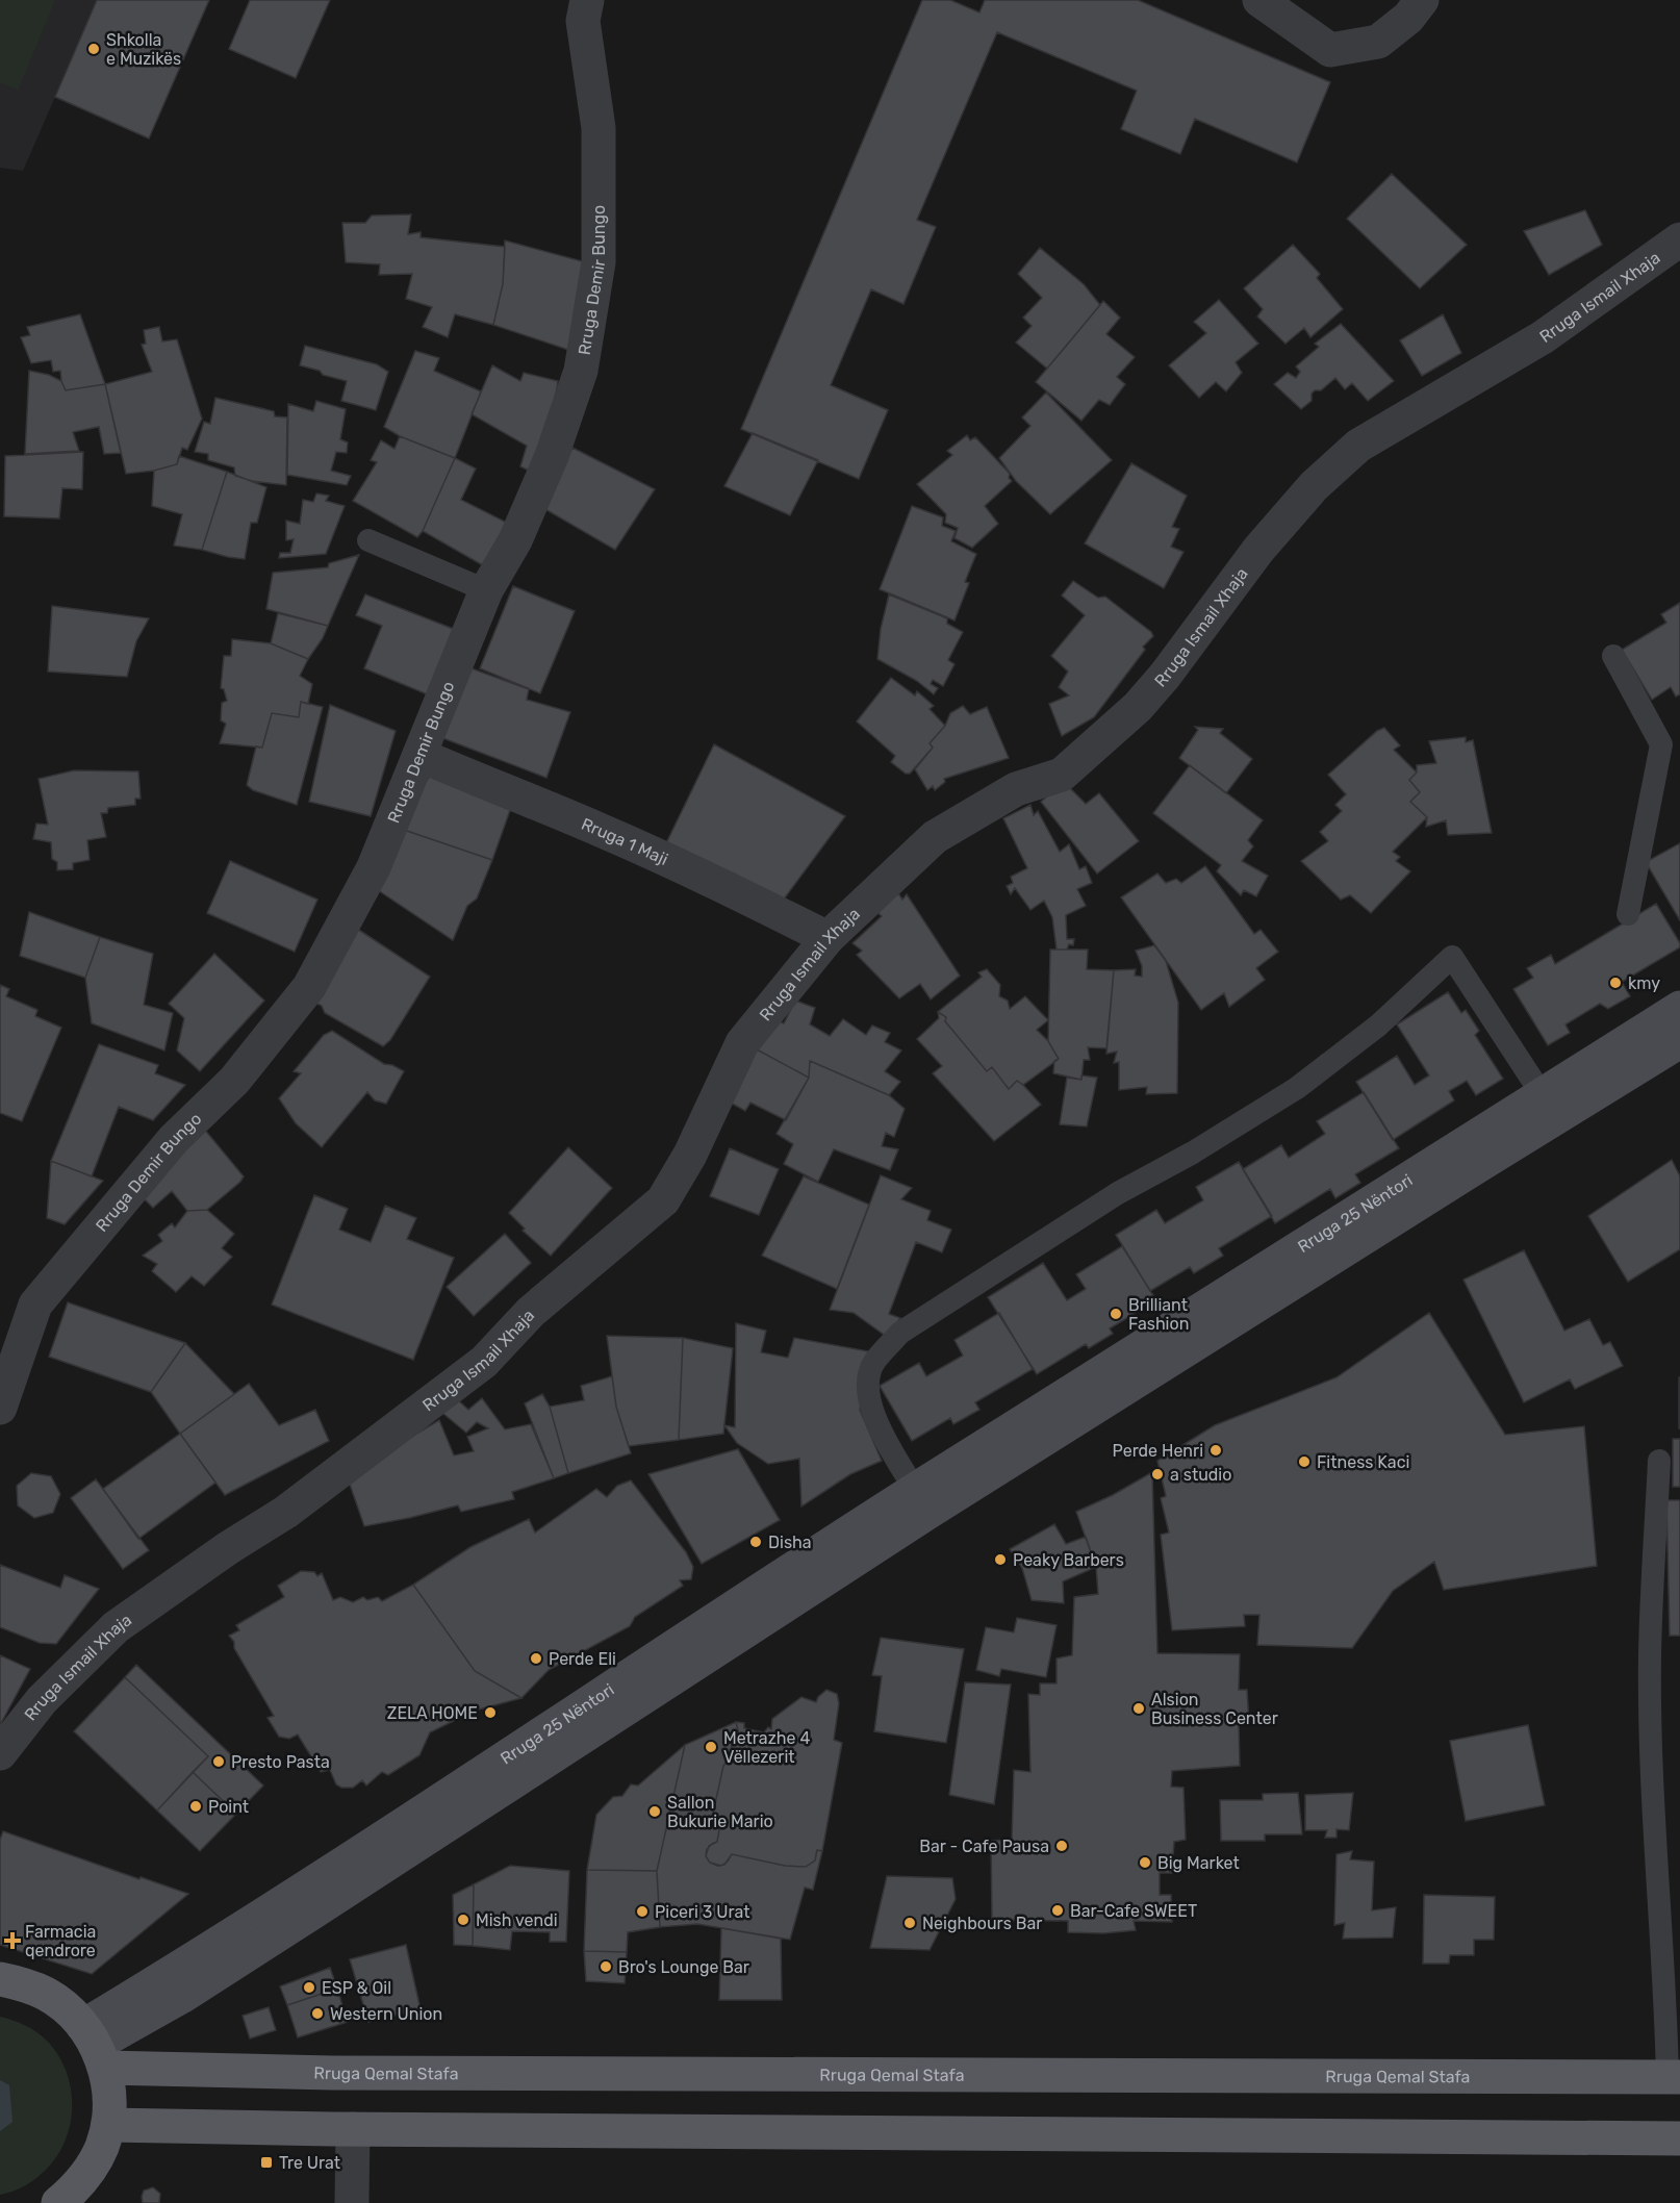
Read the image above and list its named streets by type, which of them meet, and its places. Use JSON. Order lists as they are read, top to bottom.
{
  "streets": {
    "main road": ["Rruga Qemal Stafa"],
    "street": [
      "Rruga Demir Bungo",
      "Rruga Ismail Xhaja",
      "Rruga 1 Maji",
      "Rruga 25 Nëntori"
    ]
  },
  "crossings": [
    ["Rruga Demir Bungo", "Rruga 1 Maji"],
    ["Rruga Ismail Xhaja", "Rruga 1 Maji"],
    ["Rruga 25 Nëntori", "Rruga Qemal Stafa"]
  ],
  "places": {
    "other": [
      "Shkolla e Muzikës",
      "kmy",
      "Brilliant Fashion",
      "Perde Henri",
      "Fitness Kaci",
      "a studio",
      "Disha",
      "Peaky Barbers",
      "Perde Eli",
      "Alsion Business Center",
      "ZELA HOME",
      "Metrazhe 4 Vëllezerit",
      "Presto Pasta",
      "Point",
      "Sallon Bukurie Mario",
      "Bar - Cafe Pausa",
      "Big Market",
      "Bar-Cafe SWEET",
      "Piceri 3 Urat",
      "Mish vendi",
      "Neighbours Bar",
      "Bro's Lounge Bar",
      "ESP & Oil",
      "Western Union"
    ],
    "health": ["Farmacia qendrore"],
    "transit": ["Tre Urat"]
  }
}
